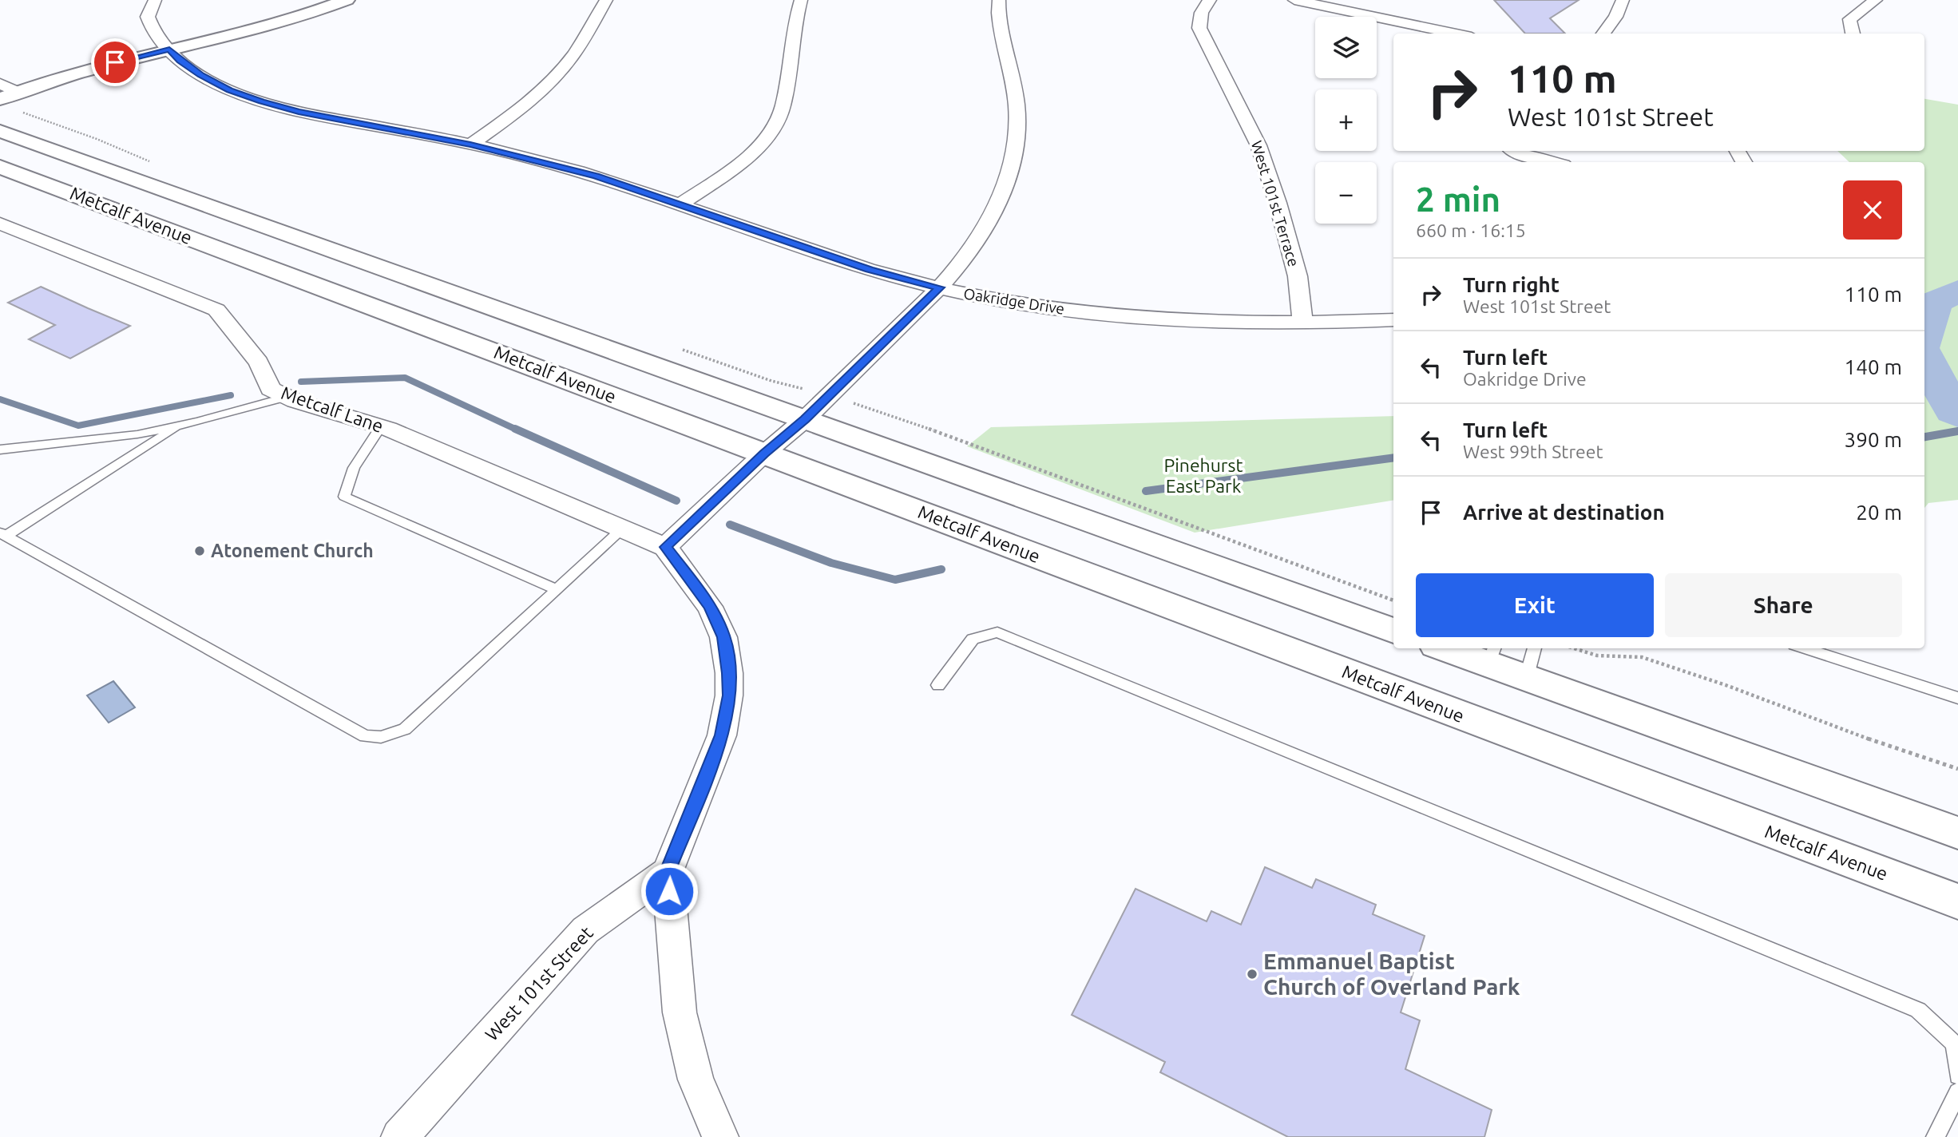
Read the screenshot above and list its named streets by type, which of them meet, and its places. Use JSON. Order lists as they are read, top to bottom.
{
  "streets": {
    "main road": ["Metcalf Avenue"],
    "street": [
      "West 101st Terrace",
      "Oakridge Drive",
      "Metcalf Lane",
      "West 101st Street"
    ]
  },
  "crossings": [
    ["West 101st Terrace", "Oakridge Drive"]
  ],
  "parks": ["Pinehurst East Park"],
  "places": ["Atonement Church", "Emmanuel Baptist Church of Overland Park"],
  "page": {
    "map_buttons": ["+", "−"],
    "turn": ["110 m", "West 101st Street"],
    "heading": ["2 min", "660 m · 16:15"],
    "list": [
      {
        "name": "Turn right",
        "note": "West 101st Street",
        "value": "110 m"
      },
      {
        "name": "Turn left",
        "note": "Oakridge Drive",
        "value": "140 m"
      },
      {
        "name": "Turn left",
        "note": "West 99th Street",
        "value": "390 m"
      },
      {
        "name": "Arrive at destination",
        "value": "20 m"
      }
    ],
    "buttons": ["Exit", "Share"]
  }
}
